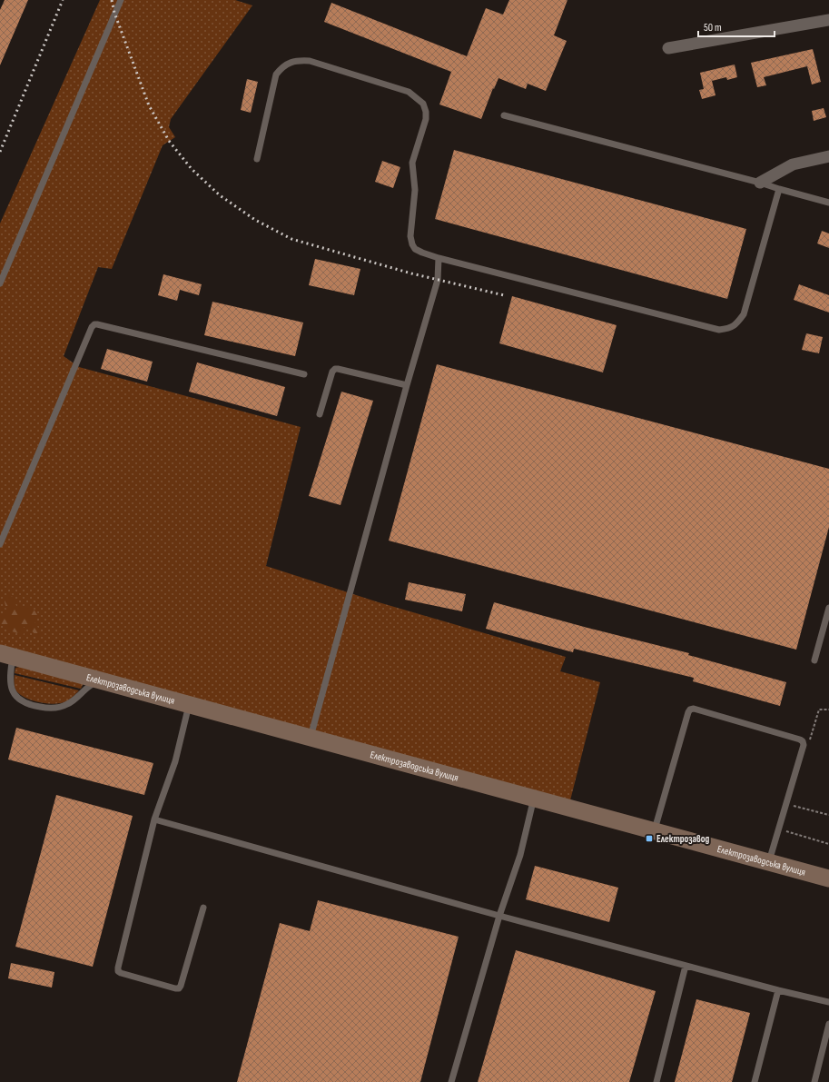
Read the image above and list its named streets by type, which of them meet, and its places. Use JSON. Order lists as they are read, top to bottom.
{
  "streets": {
    "main road": ["Електрозаводська вулиця"]
  },
  "places": {
    "transit": ["Електрозавод"]
  },
  "scale_bar": "50 m"
}
